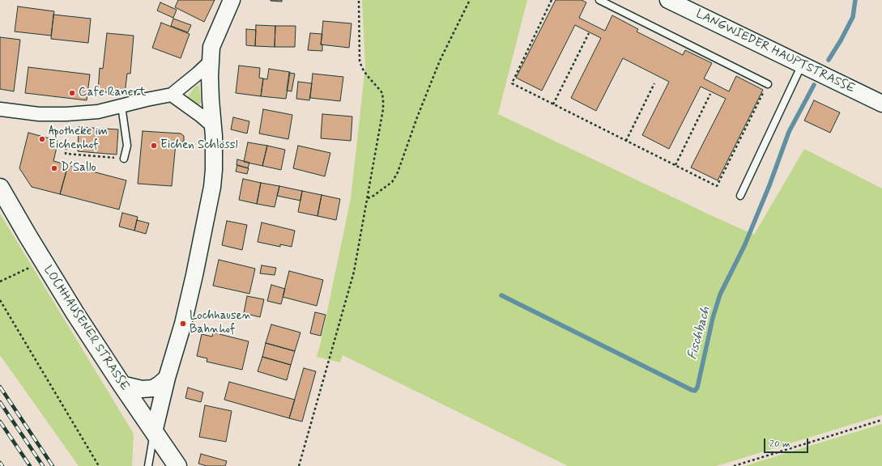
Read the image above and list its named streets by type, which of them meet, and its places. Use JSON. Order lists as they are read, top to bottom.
{
  "streets": {
    "main road": ["LOCHHAUSENER STRASSE"],
    "street": ["LANGWIEDER HAUPTSTRASSE"]
  },
  "water": ["Fischbach"],
  "places": [
    "Cafe Ranert",
    "Apotheke im Eichenhof",
    "Eichen Schlössl",
    "D´Sallo",
    "Lochhausen Bahnhof"
  ],
  "scale_bar": "20 m"
}
